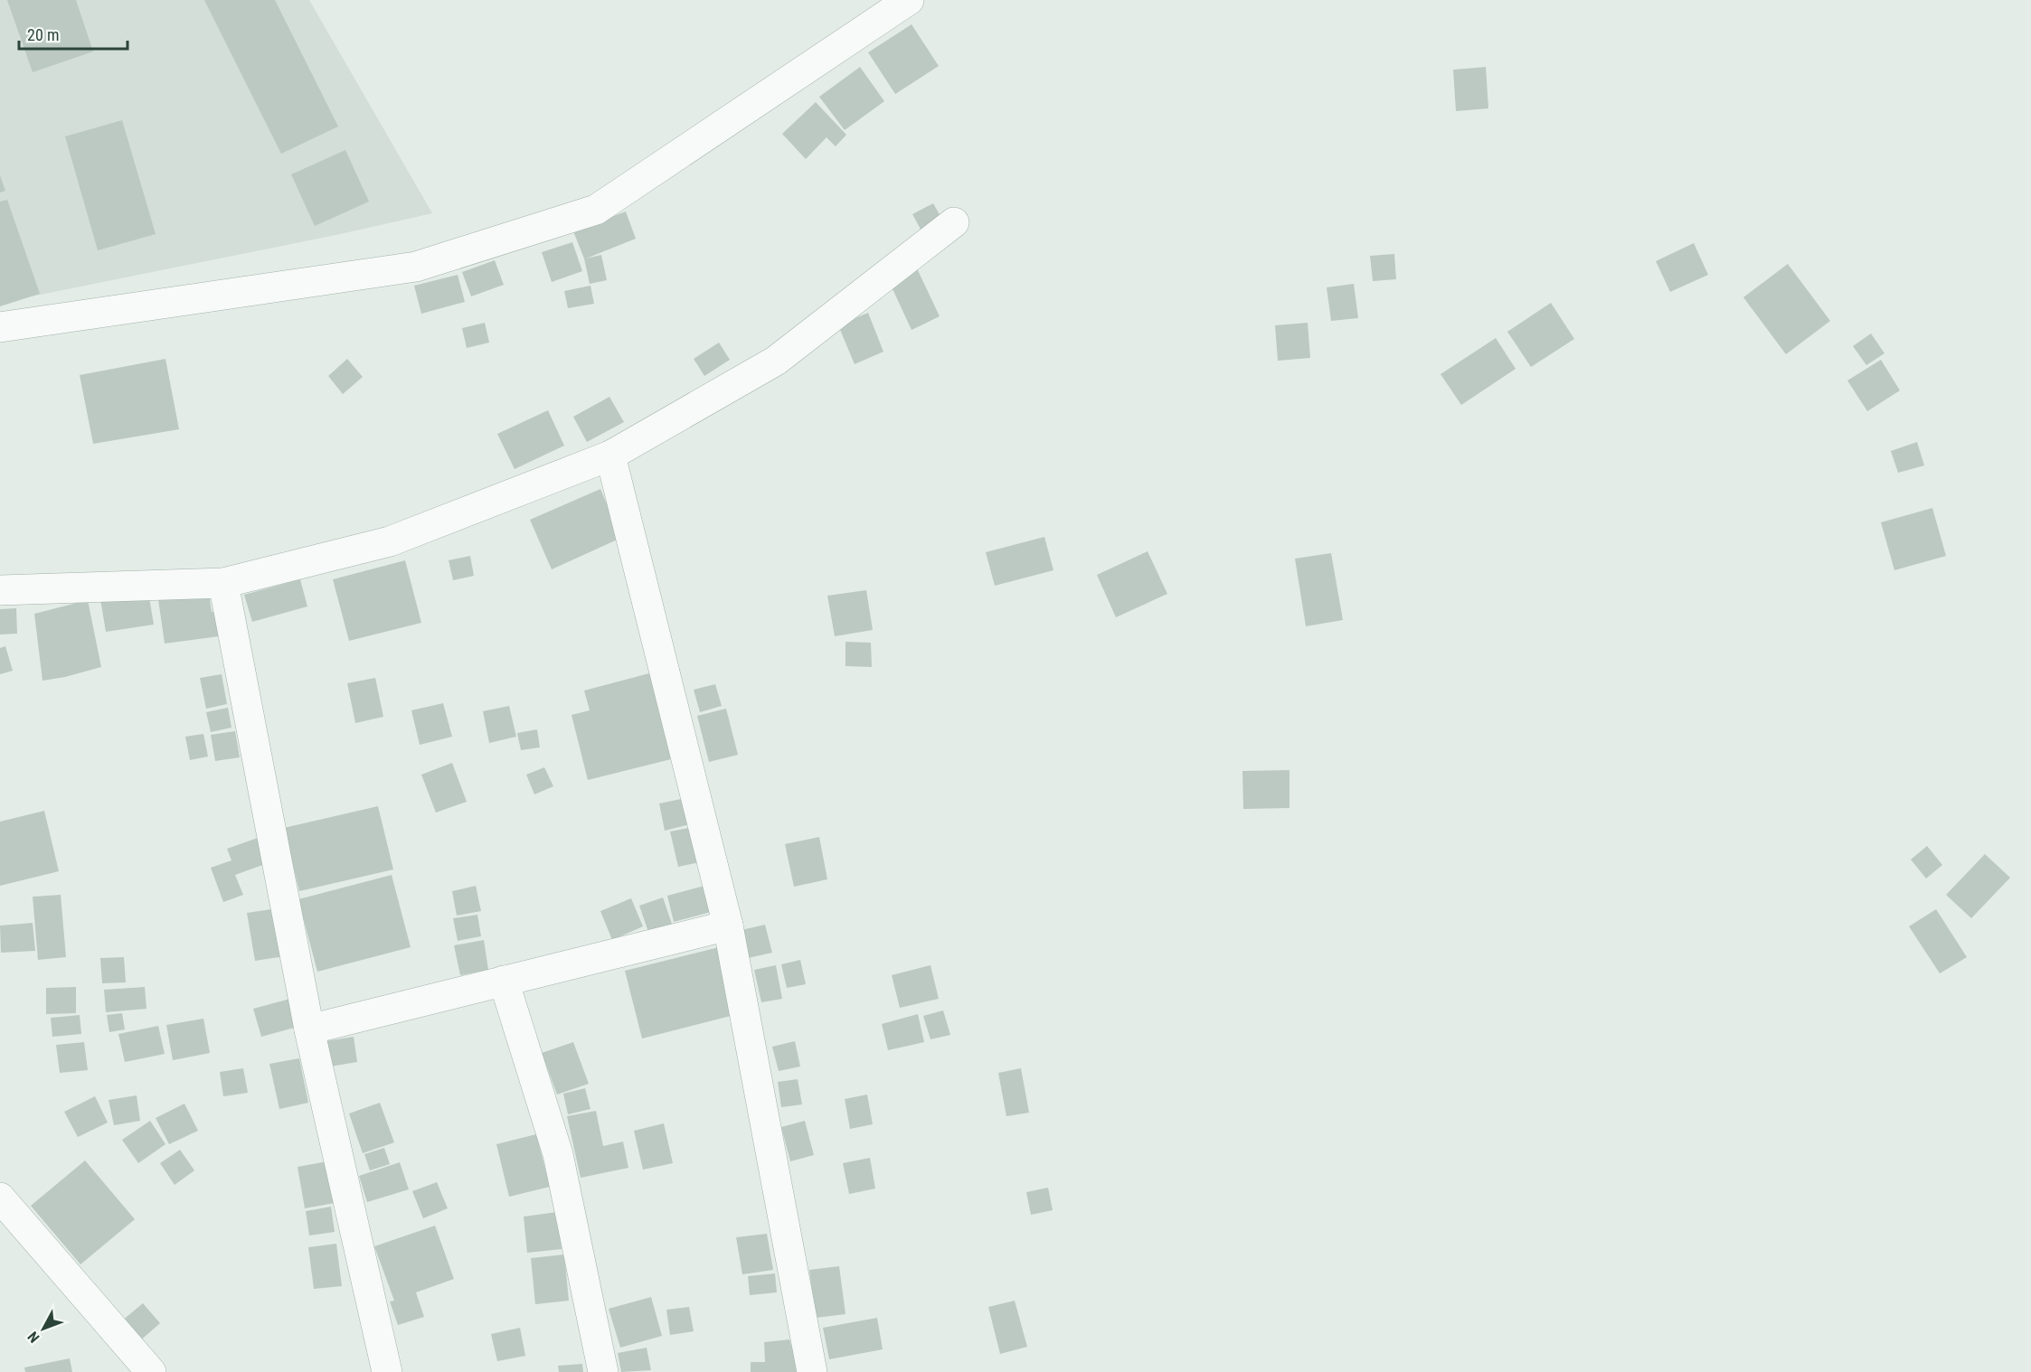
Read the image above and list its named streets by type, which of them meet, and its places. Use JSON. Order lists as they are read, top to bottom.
{
  "scale_bar": "20 m",
  "north": "bottom left"
}
